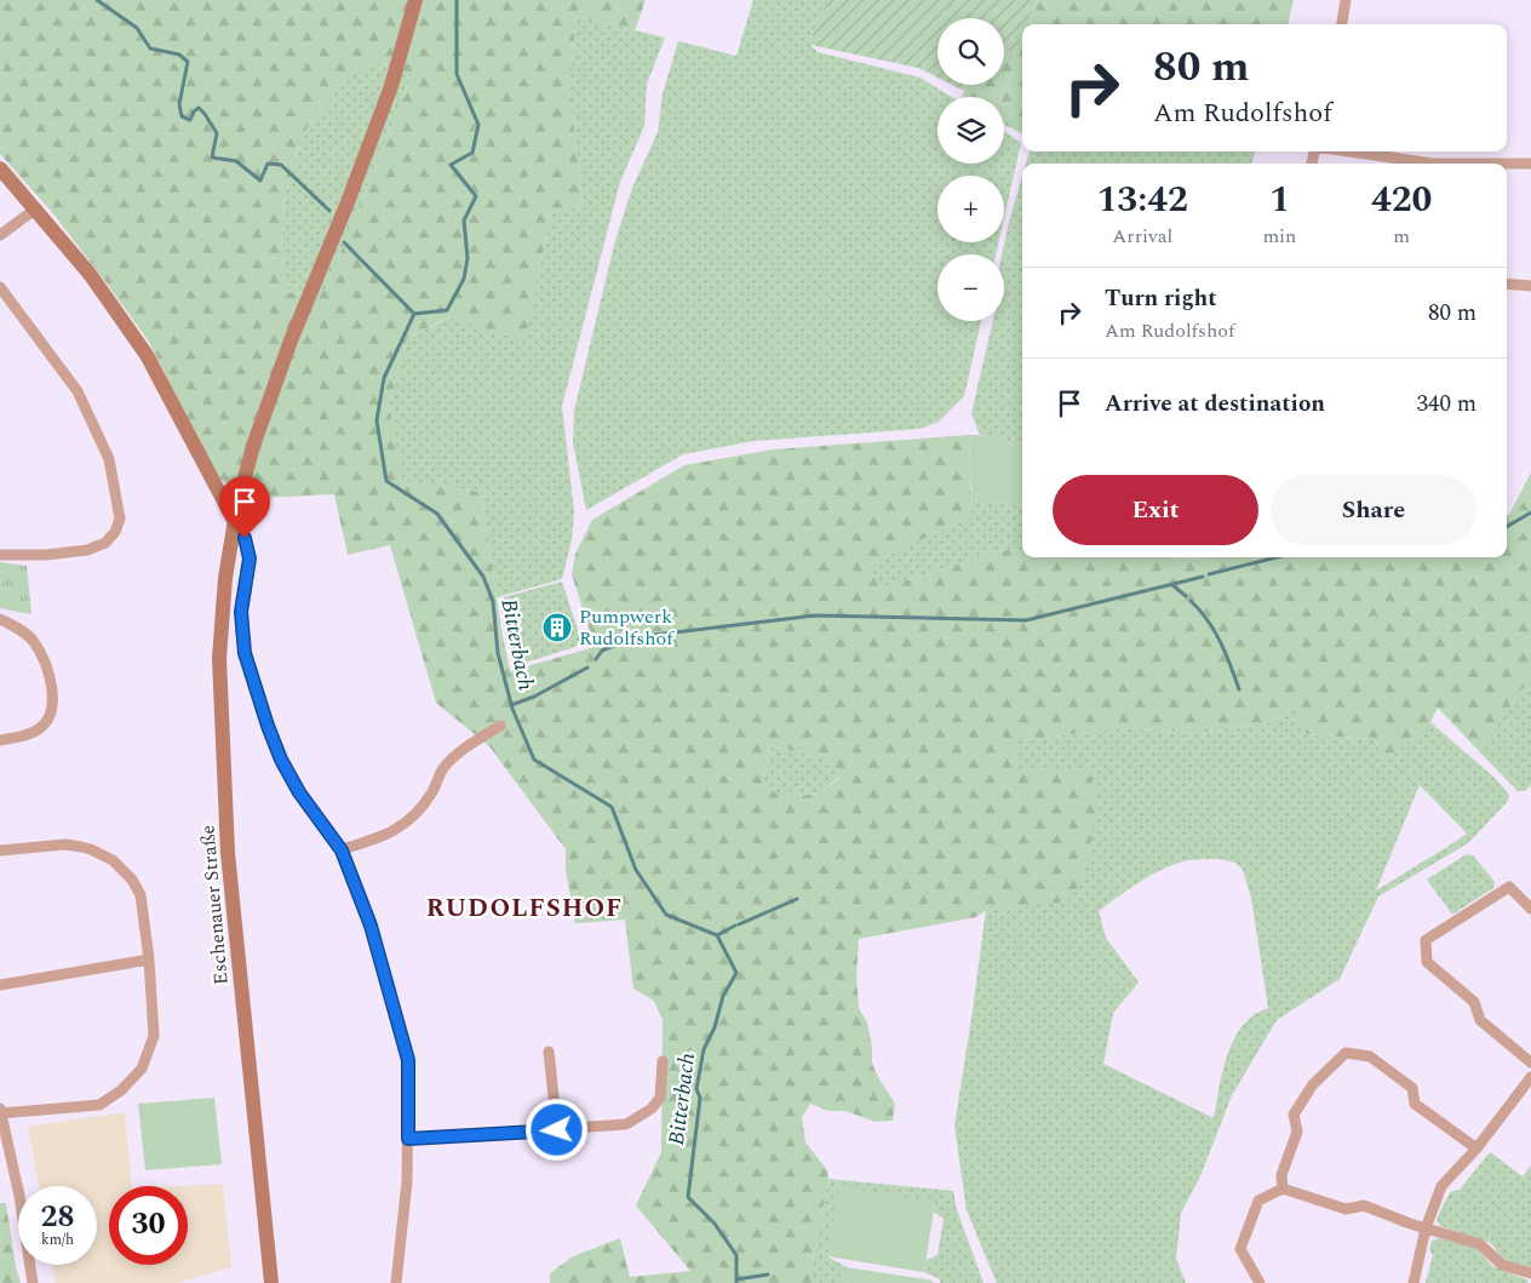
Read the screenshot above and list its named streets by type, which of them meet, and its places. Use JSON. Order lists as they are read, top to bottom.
{
  "streets": {
    "main road": ["Eschenauer Straße"]
  },
  "districts": ["RUDOLFSHOF"],
  "water": ["Bitterbach"],
  "places": {
    "building": ["Pumpwerk Rudolfshof"]
  },
  "page": {
    "map_buttons": ["+", "−"],
    "turn": ["80 m", "Am Rudolfshof"],
    "eta": [
      "13:42",
      "Arrival",
      "1",
      "min",
      "420",
      "m"
    ],
    "list": [
      {
        "name": "Turn right",
        "note": "Am Rudolfshof",
        "value": "80 m"
      },
      {
        "name": "Arrive at destination",
        "value": "340 m"
      }
    ],
    "buttons": ["Exit", "Share"],
    "speed": "28 km/h",
    "limit": "30"
  }
}
